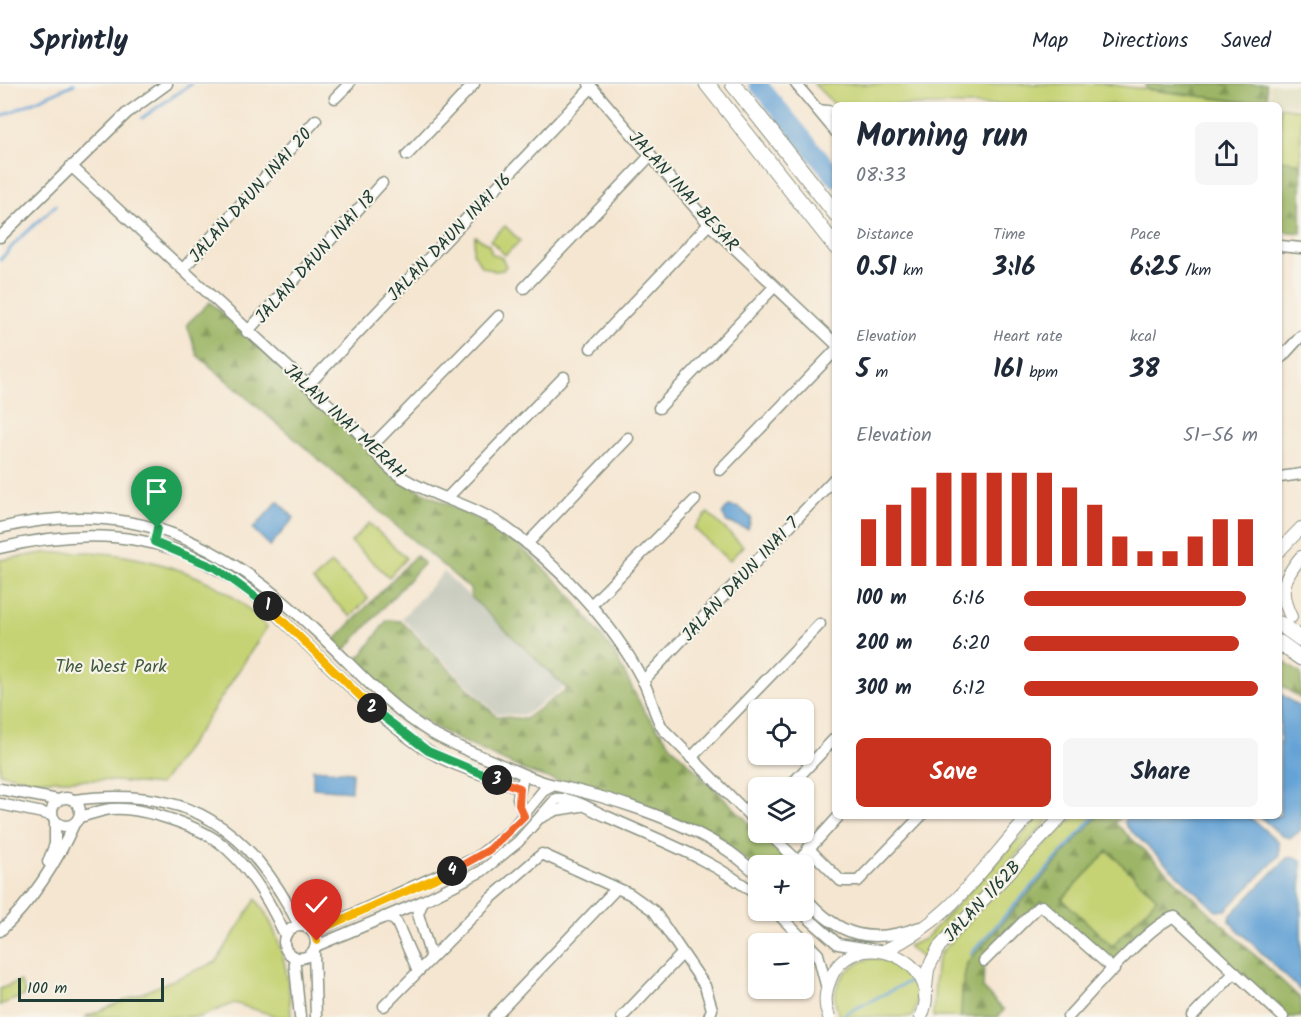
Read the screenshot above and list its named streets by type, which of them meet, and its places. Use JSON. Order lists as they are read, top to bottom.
{
  "streets": {
    "main road": ["JALAN 1/62B"],
    "street": [
      "JALAN INAI BESAR",
      "JALAN DAUN INAI 20",
      "JALAN DAUN INAI 16",
      "JALAN DAUN INAI 18",
      "JALAN INAI MERAH",
      "JALAN DAUN INAI 7"
    ]
  },
  "crossings": [
    ["JALAN INAI BESAR", "JALAN DAUN INAI 16"],
    ["JALAN DAUN INAI 20", "JALAN INAI MERAH"],
    ["JALAN DAUN INAI 16", "JALAN INAI MERAH"],
    ["JALAN DAUN INAI 18", "JALAN INAI MERAH"],
    ["JALAN INAI MERAH", "JALAN DAUN INAI 7"]
  ],
  "parks": ["The West Park"],
  "scale_bar": "100 m",
  "page": {
    "header": "Sprintly",
    "nav": ["Map", "Directions", "Saved"],
    "heading": ["Morning run", "08:33"],
    "stats": [
      ["Distance", "0.51 km"],
      ["Time", "3:16"],
      ["Pace", "6:25 /km"],
      ["Elevation", "5 m"],
      ["Heart rate", "161 bpm"],
      ["kcal", "38"]
    ],
    "chart": ["Elevation", "51–56 m"],
    "list": [
      {
        "name": "100 m",
        "note": "6:16"
      },
      {
        "name": "200 m",
        "note": "6:20"
      },
      {
        "name": "300 m",
        "note": "6:12"
      }
    ],
    "pins": [
      "1",
      "2",
      "3",
      "4"
    ],
    "map_buttons": ["+", "−"],
    "buttons": ["Save", "Share"],
    "scale": "100 m"
  }
}
